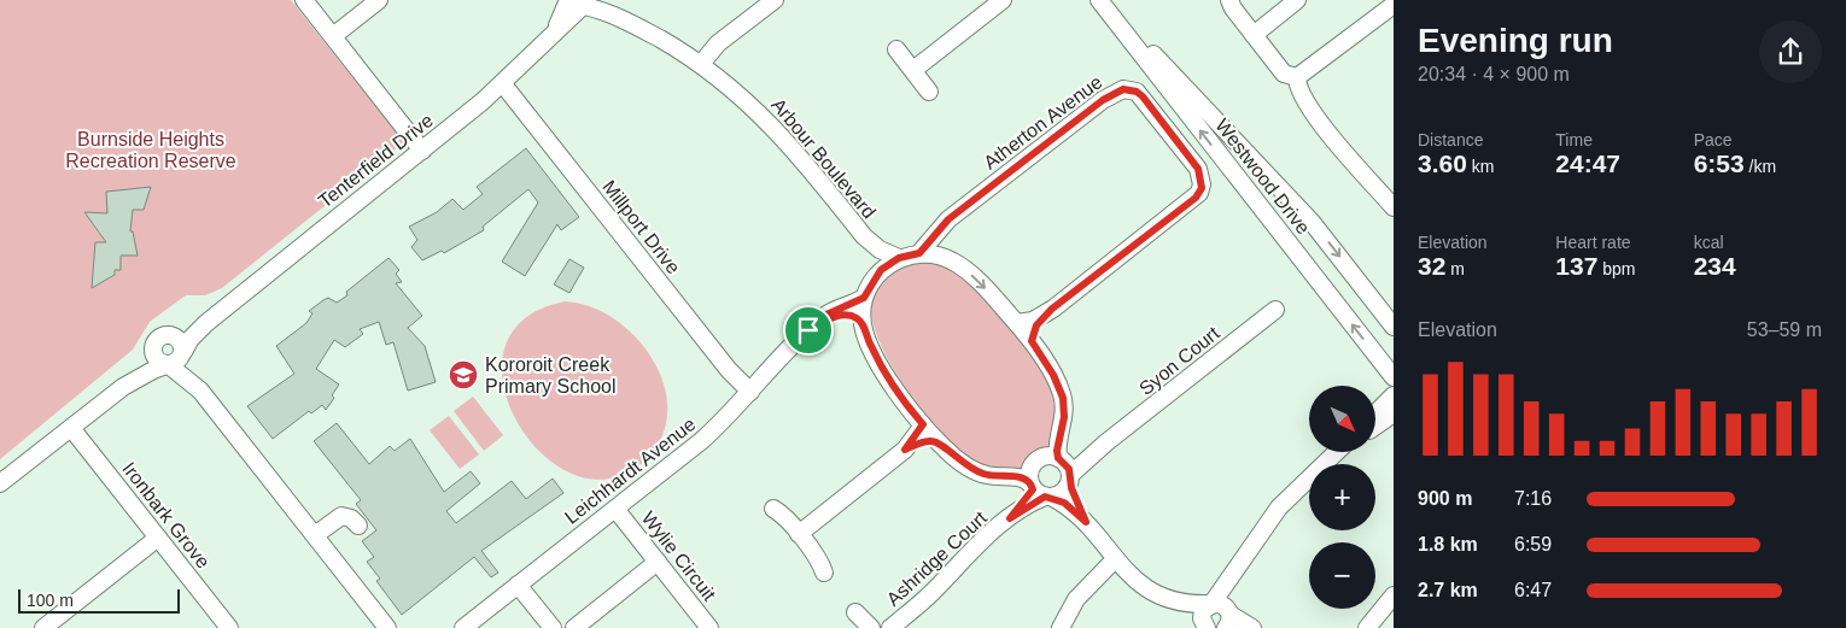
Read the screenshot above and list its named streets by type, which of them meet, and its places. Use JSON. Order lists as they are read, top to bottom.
{
  "streets": {
    "street": [
      "Atherton Avenue",
      "Arbour Boulevard",
      "Tenterfield Drive",
      "Westwood Drive",
      "Millport Drive",
      "Syon Court",
      "Leichhardt Avenue",
      "Ironbark Grove",
      "Wylie Circuit",
      "Ashridge Court"
    ]
  },
  "crossings": [
    ["Tenterfield Drive", "Millport Drive"],
    ["Tenterfield Drive", "Ironbark Grove"],
    ["Millport Drive", "Leichhardt Avenue"],
    ["Leichhardt Avenue", "Wylie Circuit"]
  ],
  "parks": ["Burnside Heights Recreation Reserve"],
  "places": {
    "school or university": ["Kororoit Creek Primary School"]
  },
  "scale_bar": "100 m",
  "north": "bottom right",
  "page": {
    "heading": ["Evening run", "20:34 · 4 × 900 m"],
    "stats": [
      ["Distance", "3.60 km"],
      ["Time", "24:47"],
      ["Pace", "6:53 /km"],
      ["Elevation", "32 m"],
      ["Heart rate", "137 bpm"],
      ["kcal", "234"]
    ],
    "chart": ["Elevation", "53–59 m"],
    "map_buttons": ["+", "−"],
    "list": [
      {
        "name": "900 m",
        "note": "7:16"
      },
      {
        "name": "1.8 km",
        "note": "6:59"
      },
      {
        "name": "2.7 km",
        "note": "6:47"
      }
    ],
    "scale": "100 m"
  }
}
